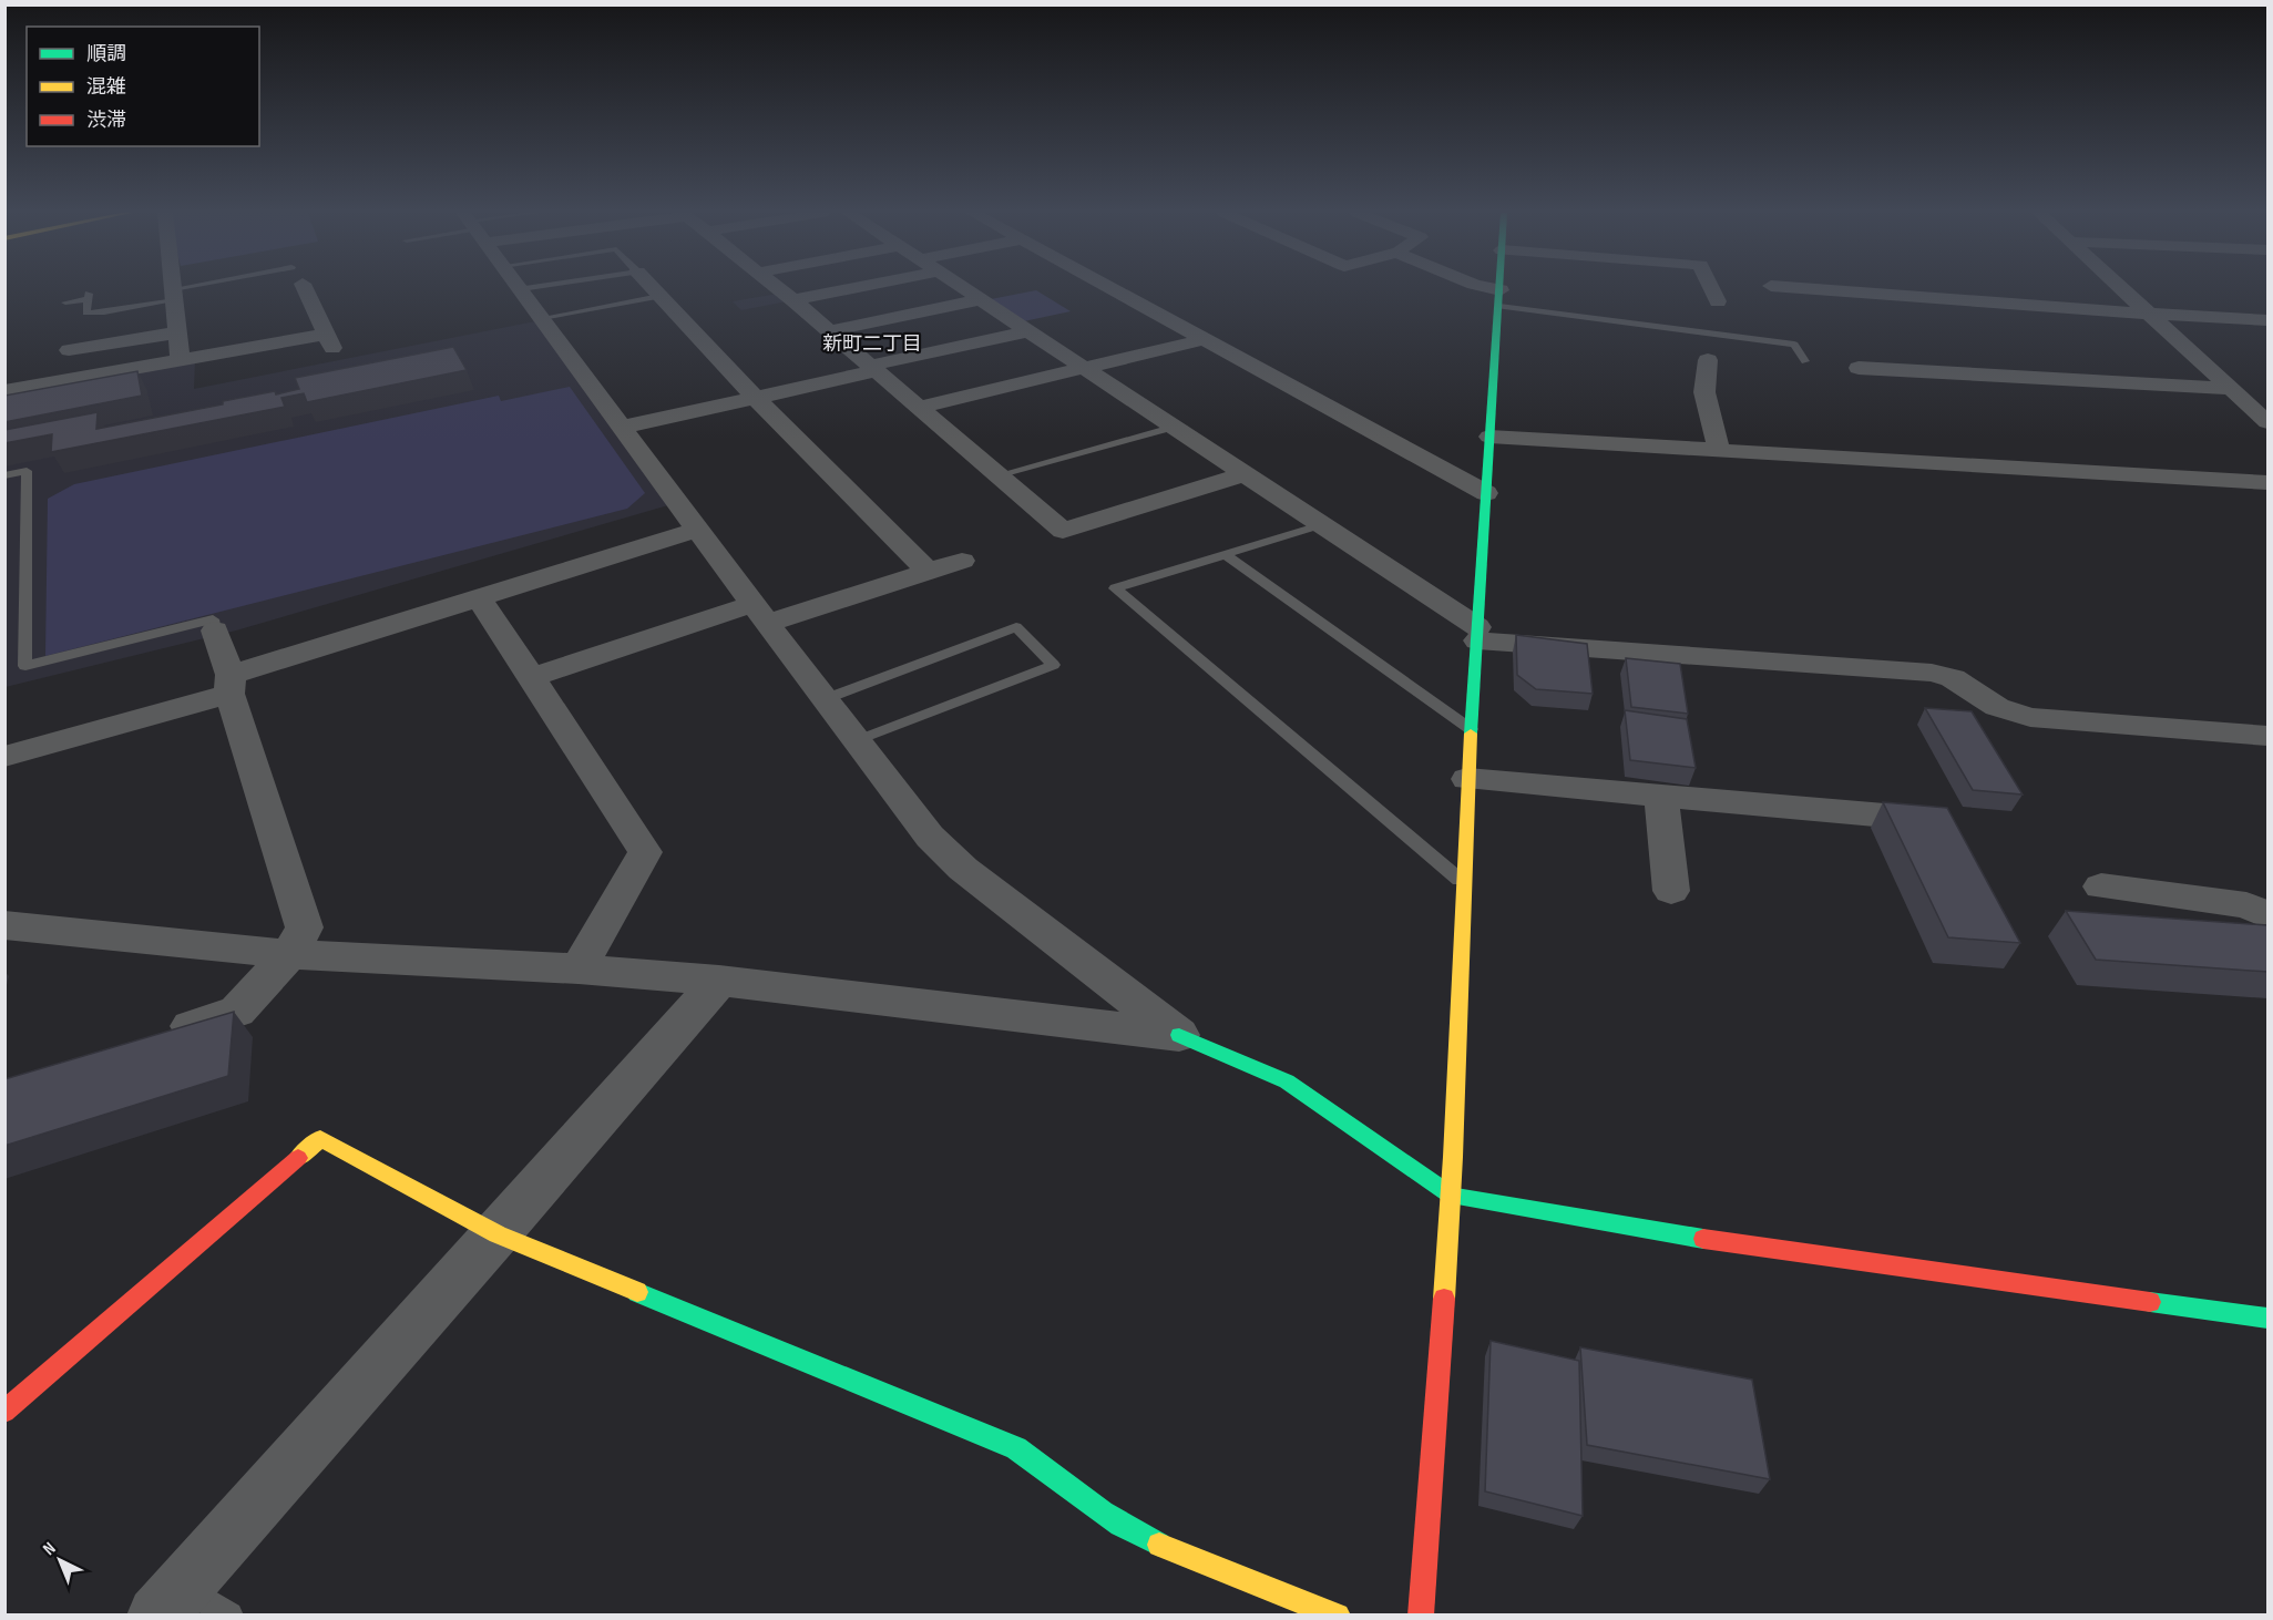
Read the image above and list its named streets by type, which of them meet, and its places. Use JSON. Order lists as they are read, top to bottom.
{
  "districts": ["新町二丁目"],
  "legend": ["順調", "混雑", "渋滞"],
  "north": "top left"
}
